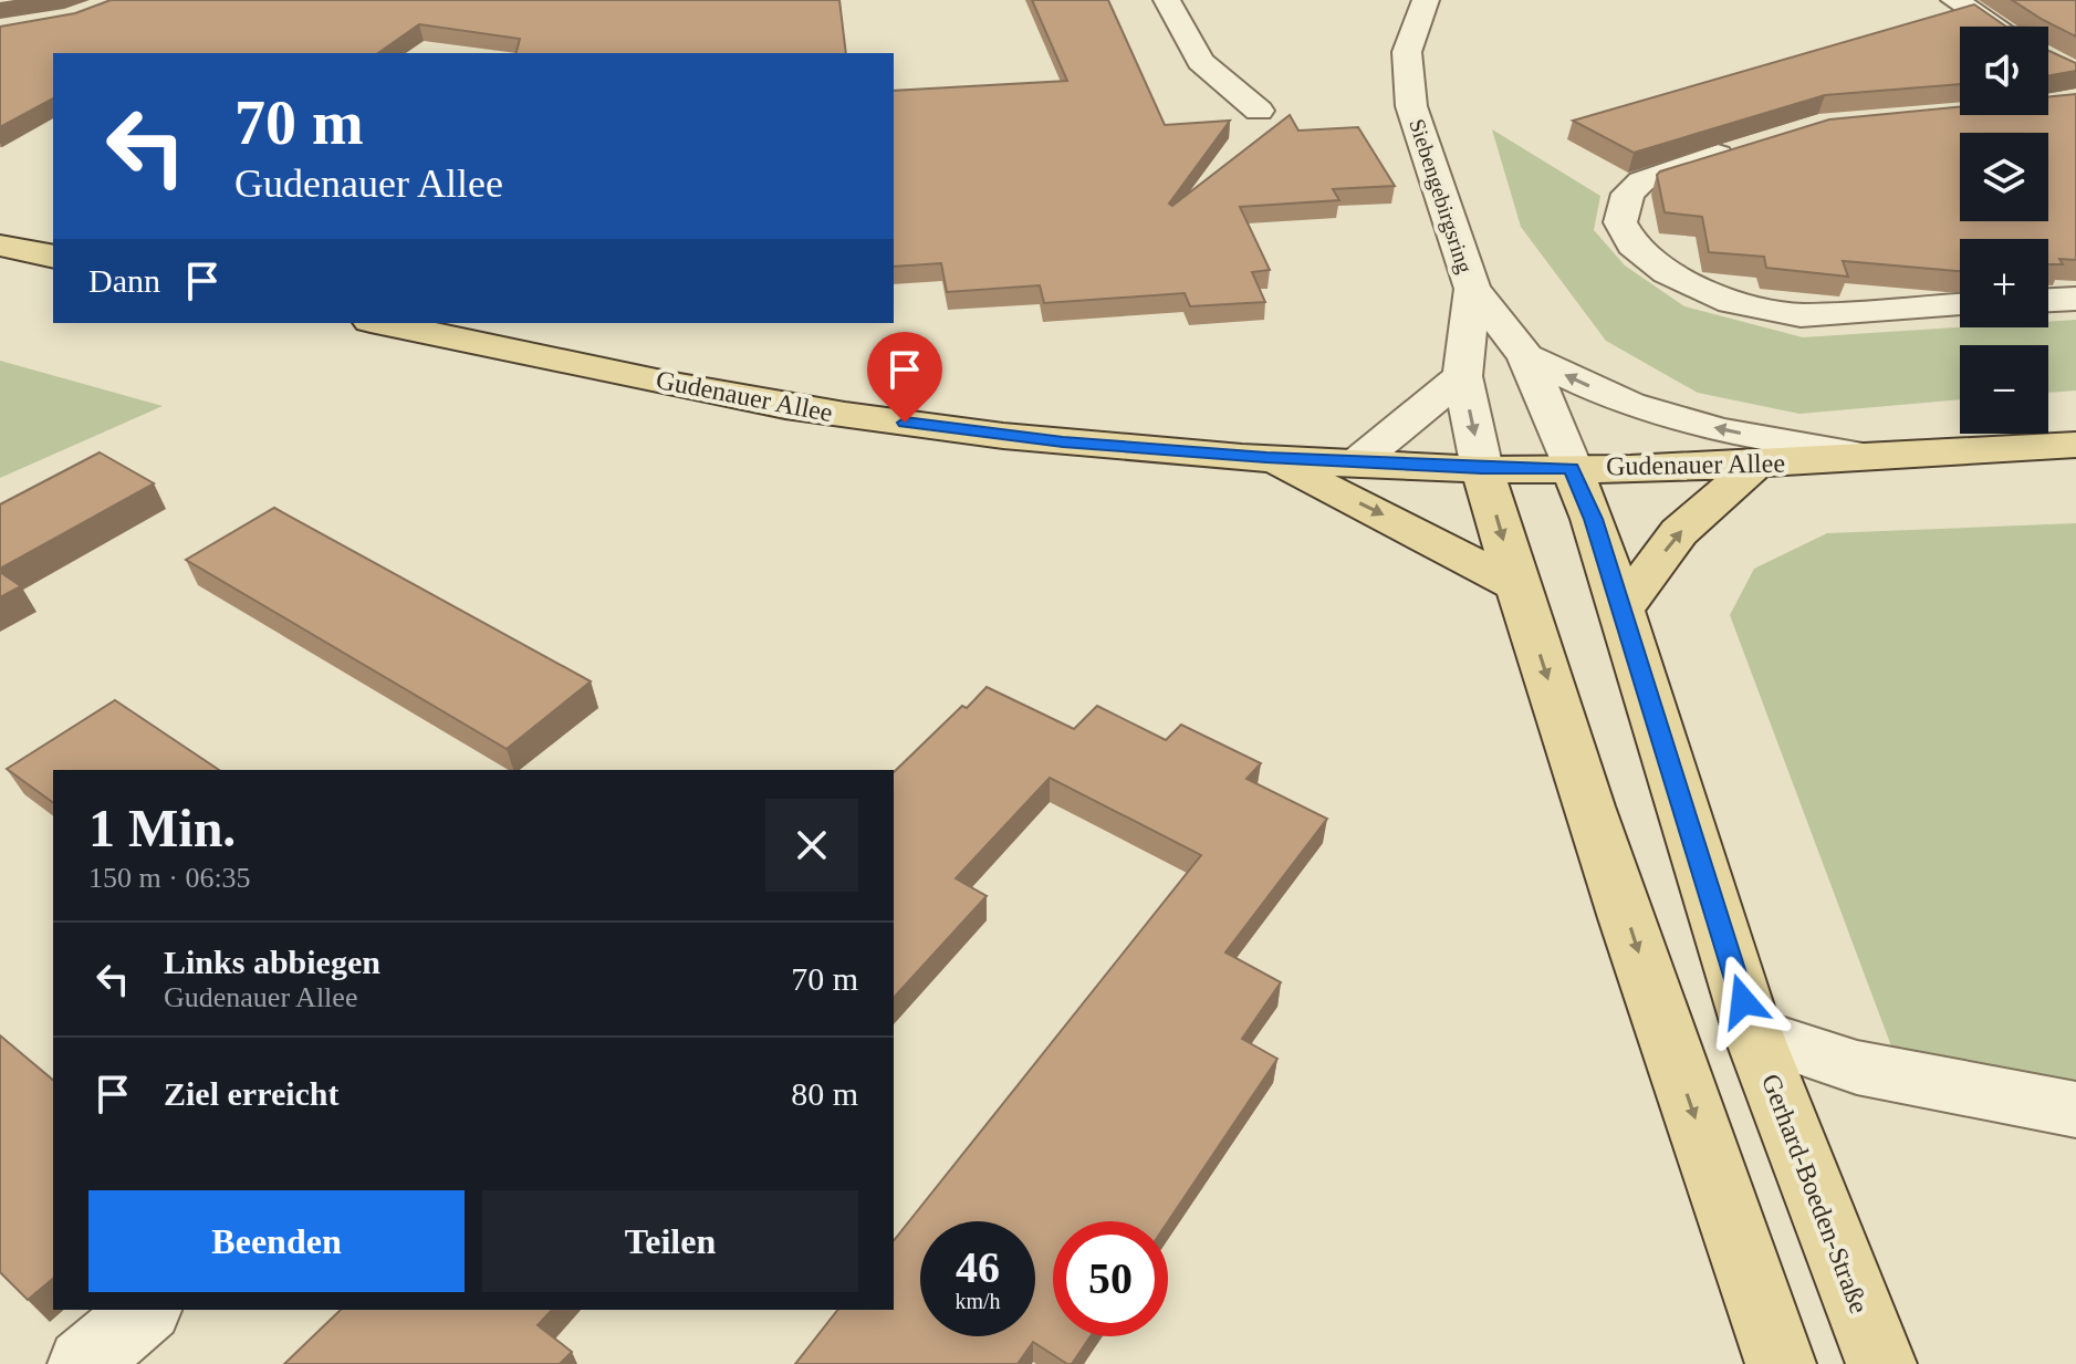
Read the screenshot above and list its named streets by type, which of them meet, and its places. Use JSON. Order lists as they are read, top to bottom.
{
  "streets": {
    "main road": ["Gudenauer Allee", "Gerhard-Boeden-Straße"],
    "street": ["Siebengebirgsring"]
  },
  "crossings": [
    ["Siebengebirgsring", "Gudenauer Allee"],
    ["Siebengebirgsring", "Gerhard-Boeden-Straße"],
    ["Gudenauer Allee", "Gerhard-Boeden-Straße"]
  ],
  "page": {
    "map_buttons": ["+", "−"],
    "turn": ["70 m", "Gudenauer Allee"],
    "then": "Dann",
    "heading": ["1 Min.", "150 m · 06:35"],
    "list": [
      {
        "name": "Links abbiegen",
        "note": "Gudenauer Allee",
        "value": "70 m"
      },
      {
        "name": "Ziel erreicht",
        "value": "80 m"
      }
    ],
    "buttons": ["Beenden", "Teilen"],
    "speed": "46 km/h",
    "limit": "50"
  }
}
